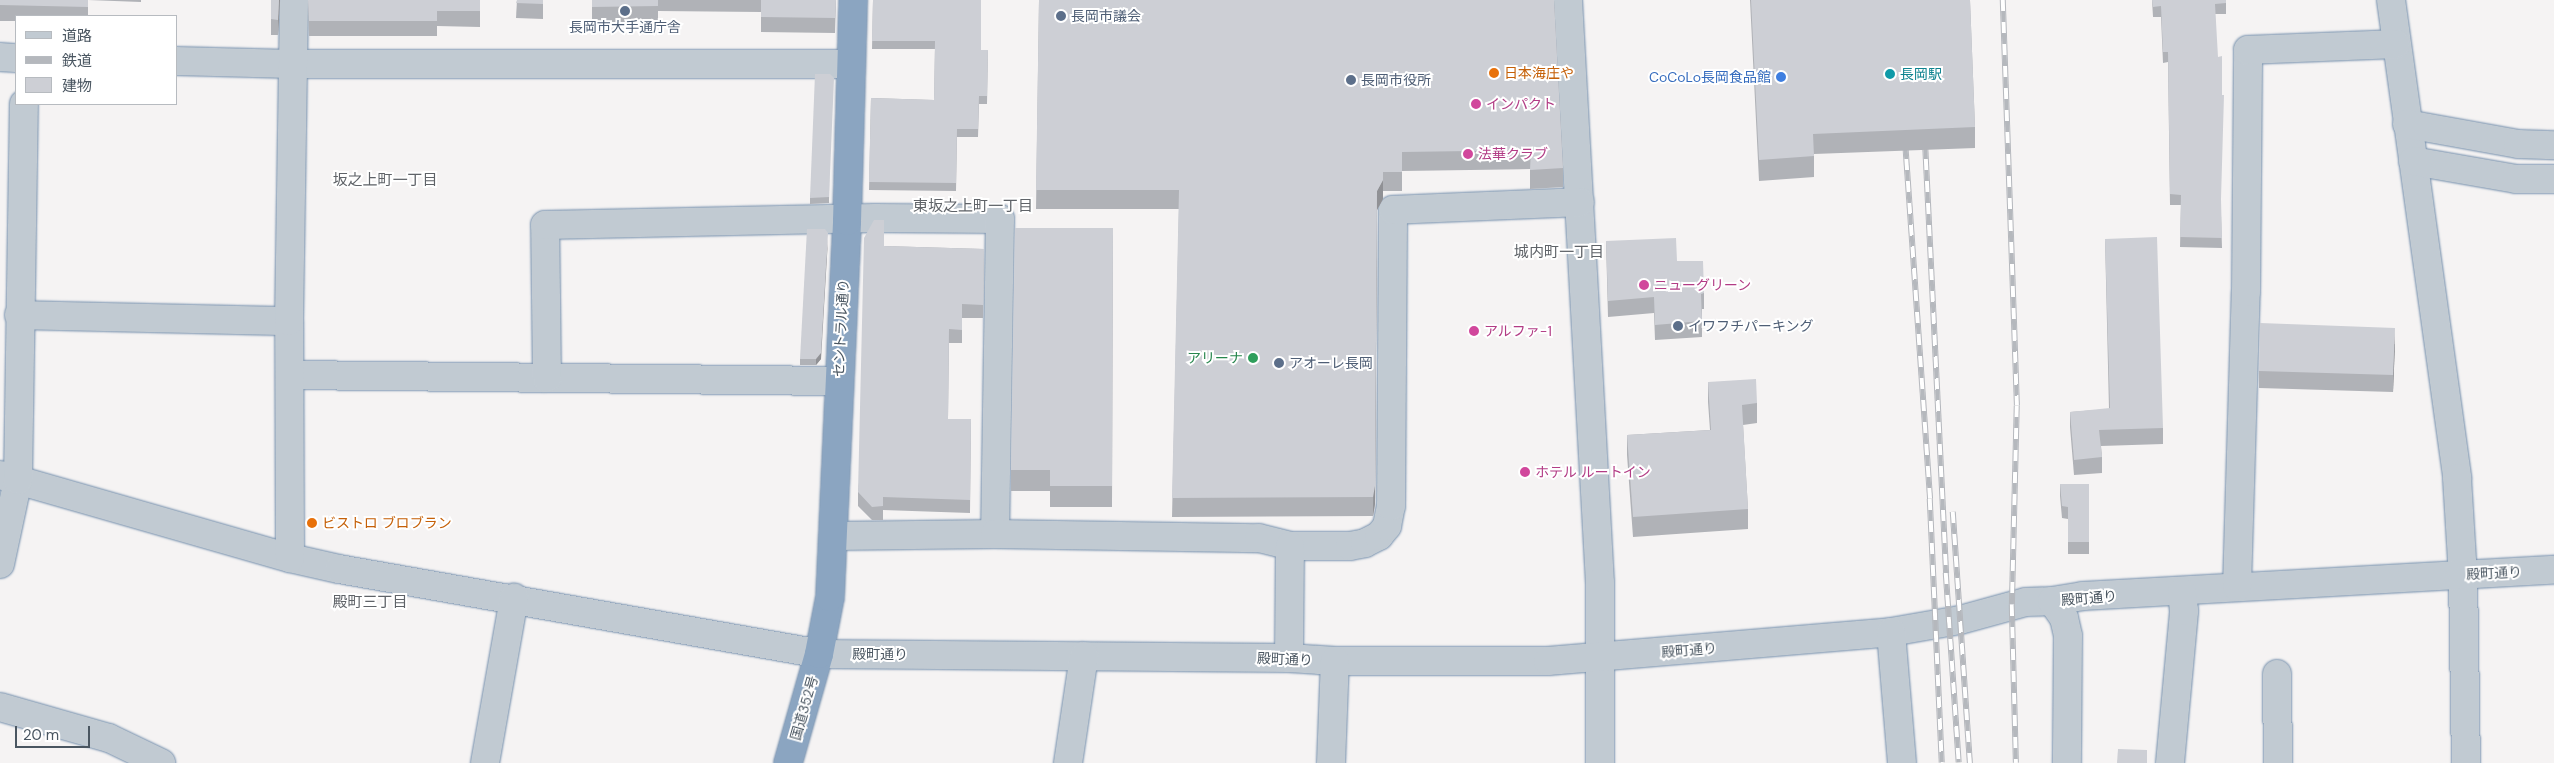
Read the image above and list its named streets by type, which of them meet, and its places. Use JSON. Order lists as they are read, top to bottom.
{
  "streets": {
    "highway": ["セントラル通り", "国道352号"],
    "street": ["殿町通り"]
  },
  "crossings": [
    ["セントラル通り", "殿町通り"],
    ["セントラル通り", "国道352号"],
    ["殿町通り", "国道352号"]
  ],
  "districts": [
    "坂之上町一丁目",
    "東坂之上町一丁目",
    "城内町一丁目",
    "殿町三丁目"
  ],
  "places": [
    "長岡市大手通庁舎",
    "長岡市議会",
    "日本海庄や",
    "長岡駅",
    "CoCoLo長岡食品館",
    "長岡市役所",
    "インパクト",
    "法華クラブ",
    "ニューグリーン",
    "イワフチパーキング",
    "アルファ-1",
    "アリーナ",
    "アオーレ長岡",
    "ホテル ルートイン",
    "ビストロ ブロブラン"
  ],
  "legend": ["道路", "鉄道", "建物"],
  "scale_bar": "20 m"
}
